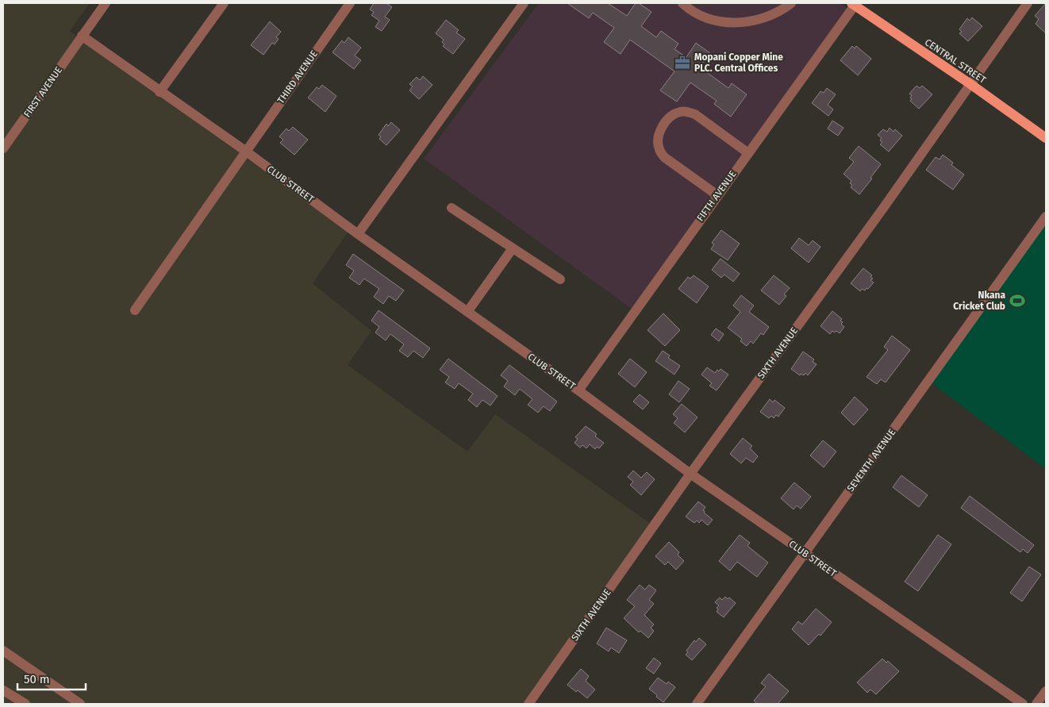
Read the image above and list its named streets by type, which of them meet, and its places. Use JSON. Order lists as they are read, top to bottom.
{
  "streets": {
    "main road": ["CENTRAL STREET"],
    "street": [
      "THIRD AVENUE",
      "FIRST AVENUE",
      "CLUB STREET",
      "FIFTH AVENUE",
      "SIXTH AVENUE",
      "SEVENTH AVENUE"
    ]
  },
  "crossings": [
    ["CENTRAL STREET", "FIFTH AVENUE"],
    ["CENTRAL STREET", "SIXTH AVENUE"],
    ["THIRD AVENUE", "CLUB STREET"],
    ["FIRST AVENUE", "CLUB STREET"],
    ["CLUB STREET", "FIFTH AVENUE"],
    ["CLUB STREET", "SIXTH AVENUE"],
    ["CLUB STREET", "SEVENTH AVENUE"]
  ],
  "places": {
    "office": ["Mopani Copper Mine PLC. Central Offices"],
    "sports": ["Nkana Cricket Club"]
  },
  "scale_bar": "50 m"
}
